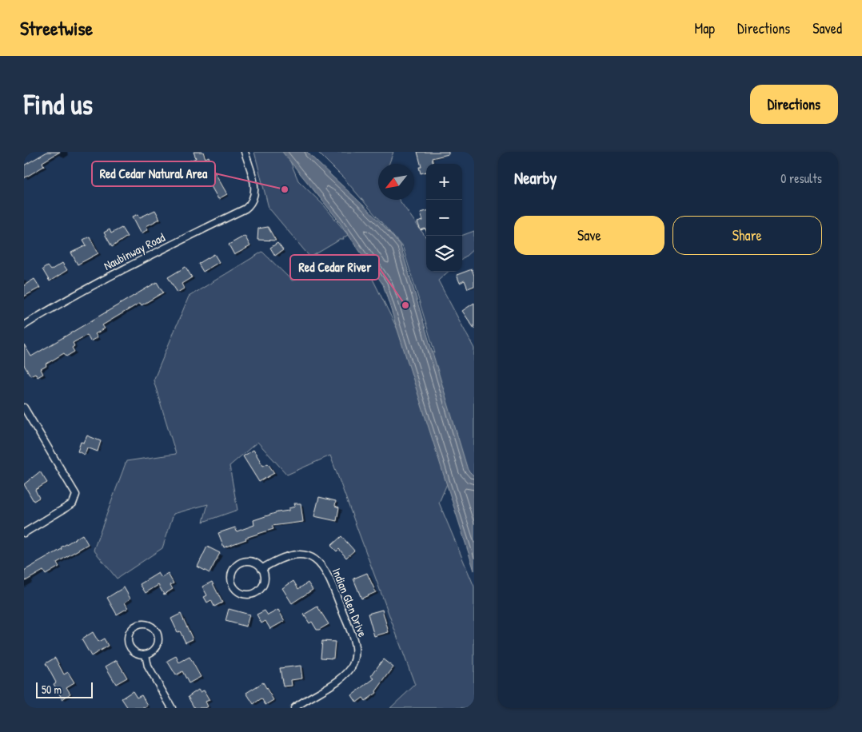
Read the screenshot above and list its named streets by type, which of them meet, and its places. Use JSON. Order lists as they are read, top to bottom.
{
  "streets": {
    "street": ["Naubinway Road", "Indian Glen Drive"]
  },
  "places": ["Red Cedar Natural Area", "Red Cedar River"],
  "scale_bar": "50 m",
  "north": "bottom left",
  "page": {
    "header": "Streetwise",
    "nav": ["Map", "Directions", "Saved"],
    "buttons": [
      "Directions",
      ["Save", "Share"]
    ],
    "title": "Find us",
    "heading": ["Nearby", "0 results"],
    "map_buttons": ["+", "−"],
    "scale": "50 m"
  }
}
